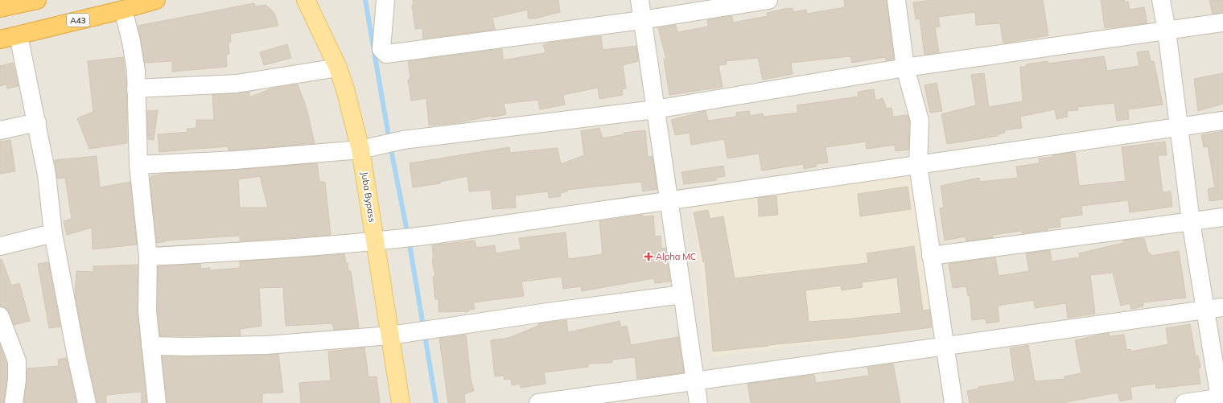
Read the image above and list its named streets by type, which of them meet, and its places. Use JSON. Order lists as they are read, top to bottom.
{
  "streets": {
    "highway": ["A43"],
    "main road": ["Juba Bypass"]
  },
  "places": {
    "health": ["Alpha MC"]
  }
}
